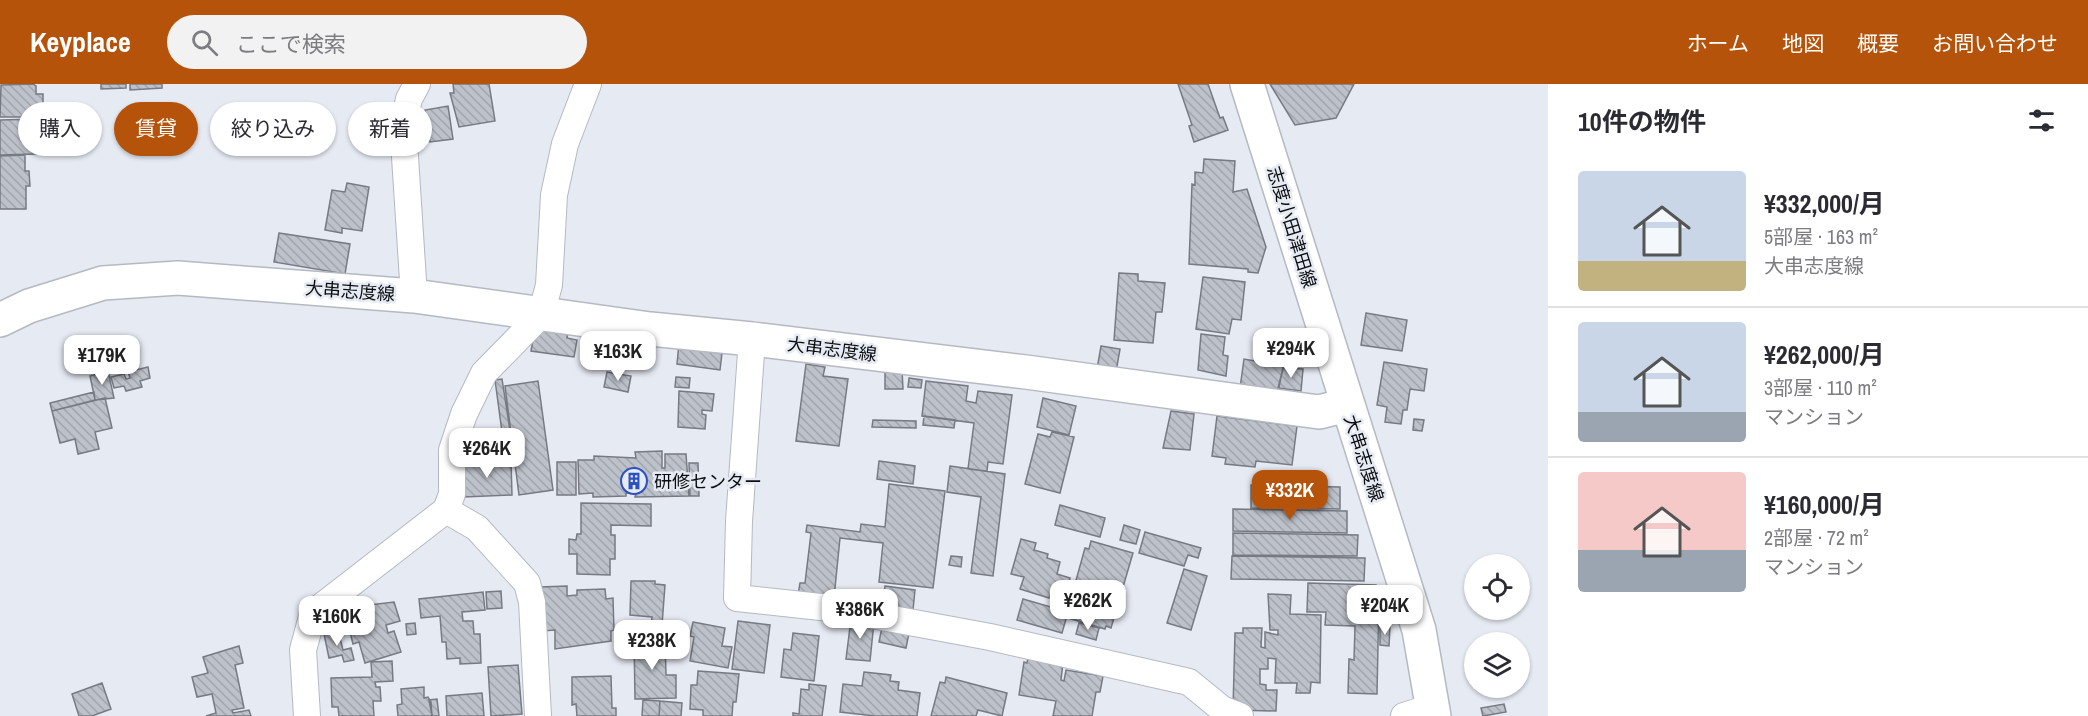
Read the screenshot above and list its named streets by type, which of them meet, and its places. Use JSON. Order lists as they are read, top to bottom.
{
  "streets": {
    "main road": ["志度小田津田線", "大串志度線"]
  },
  "crossings": [
    ["志度小田津田線", "大串志度線"]
  ],
  "places": {
    "building": ["研修センター"]
  },
  "page": {
    "header": "Keyplace",
    "search": "ここで検索",
    "nav": [
      "ホーム",
      "地図",
      "概要",
      "お問い合わせ"
    ],
    "heading": "10件の物件",
    "chip": [
      "購入",
      "賃貸",
      "絞り込み",
      "新着"
    ],
    "list": [
      {
        "name": "¥332,000/月",
        "note": "5部屋 · 163 m² · 大串志度線"
      },
      {
        "name": "¥262,000/月",
        "note": "3部屋 · 110 m² · マンション"
      },
      {
        "name": "¥160,000/月",
        "note": "2部屋 · 72 m² · マンション"
      }
    ],
    "price": [
      "¥294K",
      "¥163K",
      "¥179K",
      "¥264K",
      "¥332K",
      "¥262K",
      "¥204K",
      "¥386K",
      "¥160K",
      "¥238K"
    ]
  }
}
